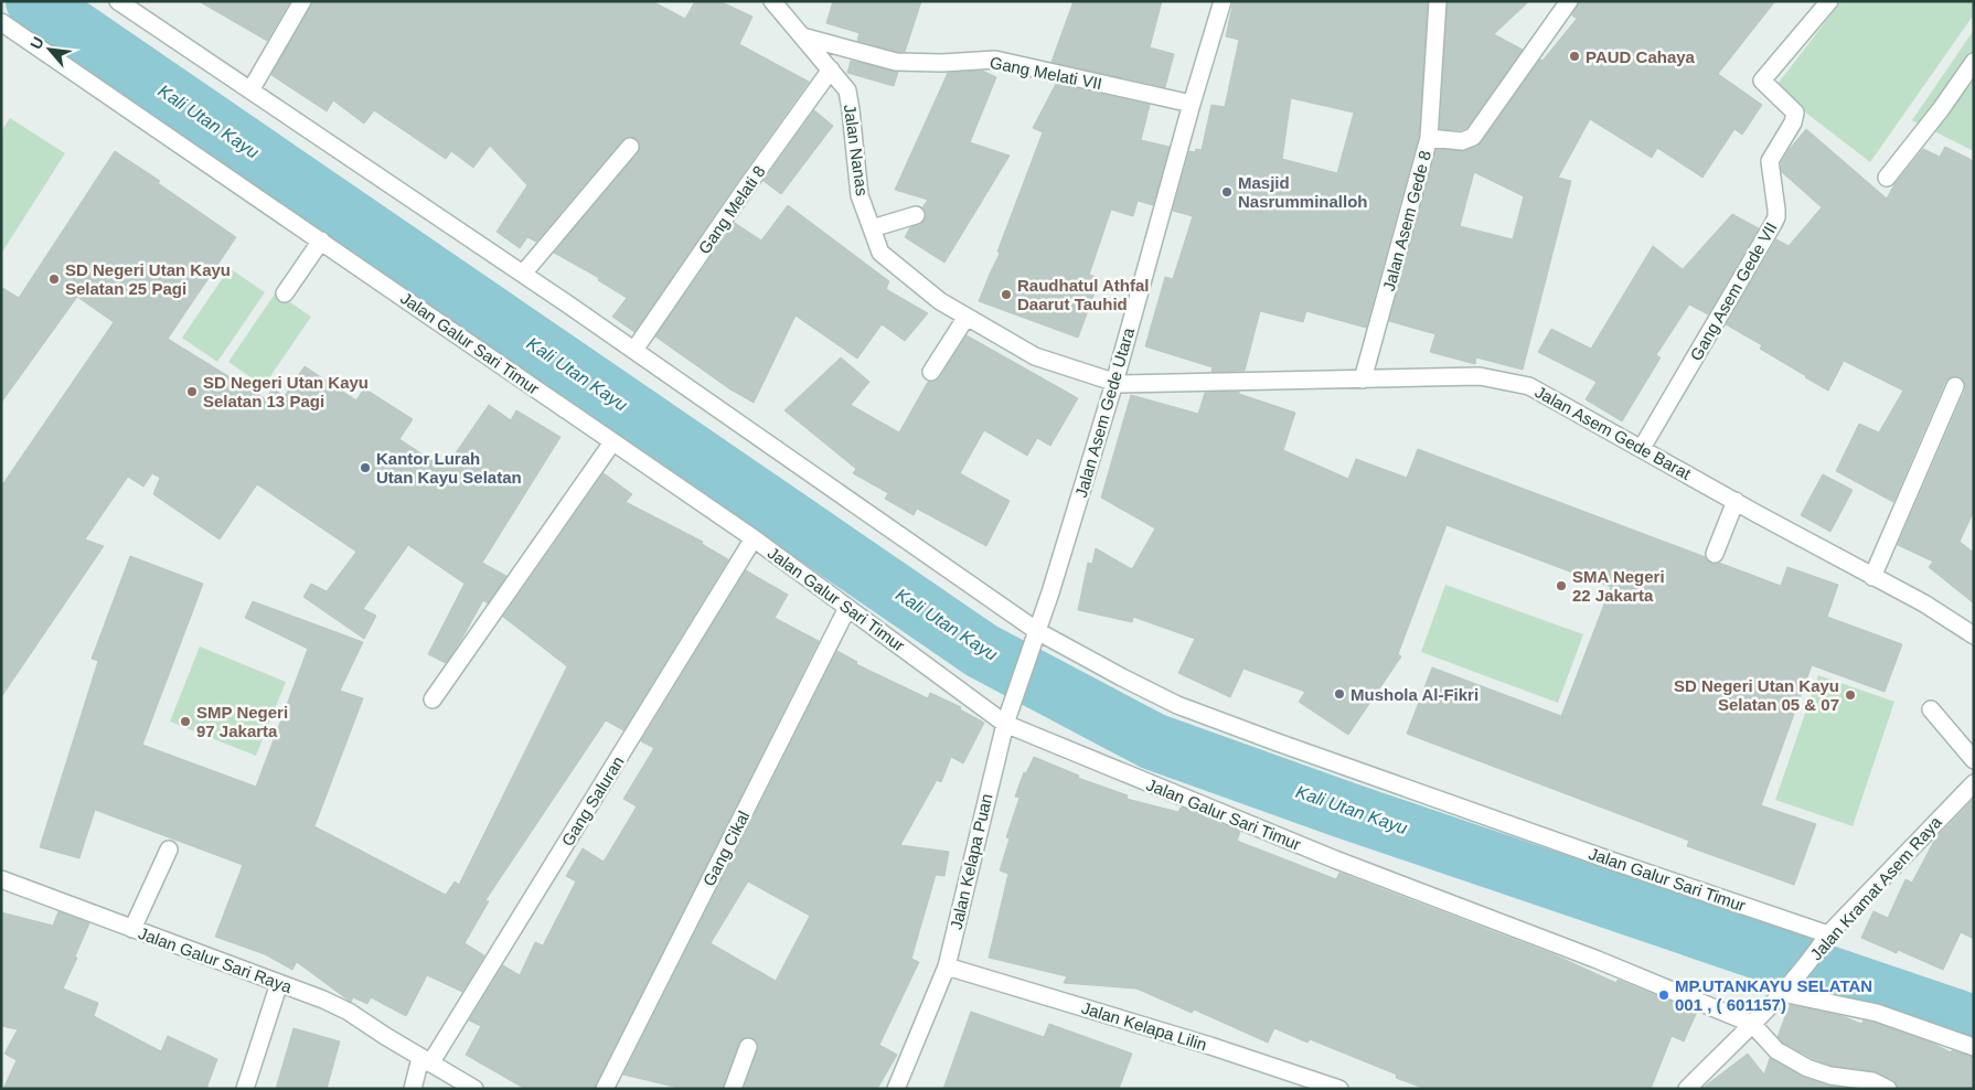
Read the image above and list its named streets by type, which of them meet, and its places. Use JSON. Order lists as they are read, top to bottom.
{
  "streets": {
    "street": [
      "Gang Melati VII",
      "Jalan Nanas",
      "Gang Melati 8",
      "Jalan Asem Gede 8",
      "Gang Asem Gede VII",
      "Jalan Galur Sari Timur",
      "Jalan Asem Gede Utara",
      "Jalan Asem Gede Barat",
      "Gang Saluran",
      "Gang Cikal",
      "Jalan Kelapa Puan",
      "Jalan Kramat Asem Raya",
      "Jalan Galur Sari Raya",
      "Jalan Kelapa Lilin"
    ]
  },
  "crossings": [
    ["Gang Melati VII", "Jalan Nanas"],
    ["Gang Melati VII", "Jalan Asem Gede Utara"],
    ["Jalan Nanas", "Gang Melati 8"],
    ["Jalan Nanas", "Jalan Asem Gede Utara"],
    ["Jalan Nanas", "Jalan Asem Gede Barat"],
    ["Gang Melati 8", "Jalan Galur Sari Timur"],
    ["Jalan Asem Gede 8", "Jalan Asem Gede Barat"],
    ["Gang Asem Gede VII", "Jalan Asem Gede Barat"],
    ["Jalan Galur Sari Timur", "Jalan Asem Gede Utara"],
    ["Jalan Galur Sari Timur", "Gang Saluran"],
    ["Jalan Galur Sari Timur", "Gang Cikal"],
    ["Jalan Galur Sari Timur", "Jalan Kelapa Puan"],
    ["Jalan Galur Sari Timur", "Jalan Kramat Asem Raya"],
    ["Jalan Asem Gede Utara", "Jalan Asem Gede Barat"],
    ["Jalan Asem Gede Utara", "Jalan Kelapa Puan"],
    ["Gang Saluran", "Jalan Galur Sari Raya"],
    ["Jalan Kelapa Puan", "Jalan Kelapa Lilin"]
  ],
  "water": ["Kali Utan Kayu"],
  "places": [
    "PAUD Cahaya",
    "Masjid Nasrumminalloh",
    "SD Negeri Utan Kayu Selatan 25 Pagi",
    "Raudhatul Athfal Daarut Tauhid",
    "SD Negeri Utan Kayu Selatan 13 Pagi",
    "Kantor Lurah Utan Kayu Selatan",
    "SMA Negeri 22 Jakarta",
    "Mushola Al-Fikri",
    "SD Negeri Utan Kayu Selatan 05 & 07",
    "SMP Negeri 97 Jakarta",
    "MP.UTANKAYU SELATAN 001 , ( 601157)"
  ],
  "north": "top left"
}
